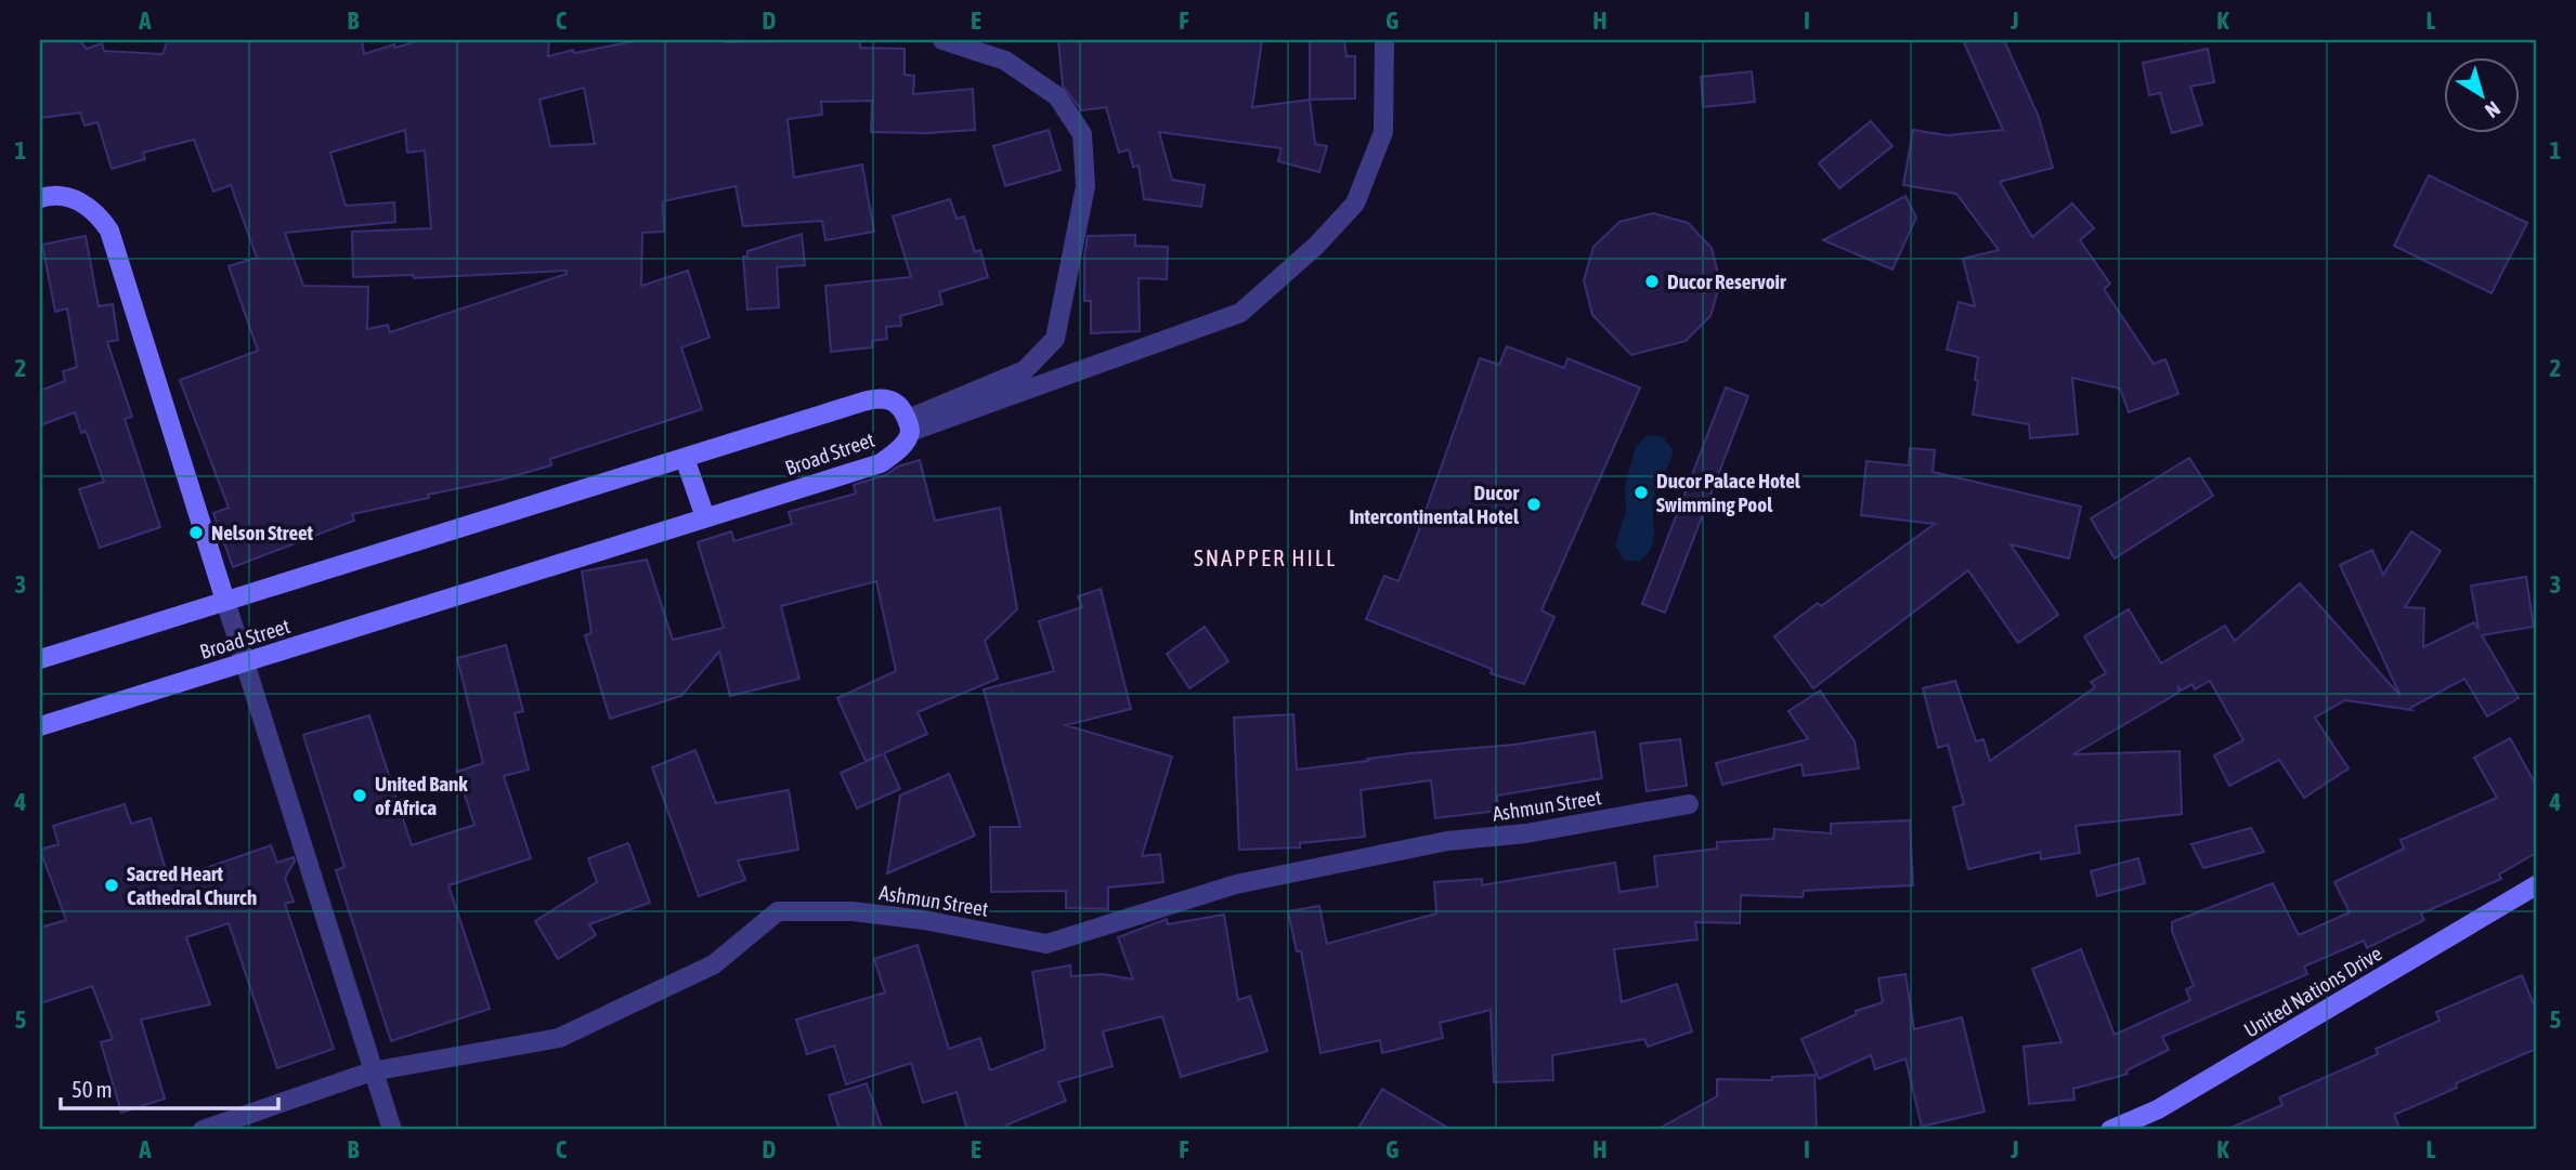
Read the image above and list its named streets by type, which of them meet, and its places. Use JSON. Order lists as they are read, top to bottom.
{
  "streets": {
    "street": ["Broad Street", "Ashmun Street", "United Nations Drive"]
  },
  "districts": ["SNAPPER HILL"],
  "places": [
    "Ducor Reservoir",
    "Ducor Palace Hotel Swimming Pool",
    "Ducor Intercontinental Hotel",
    "Nelson Street",
    "United Bank of Africa",
    "Sacred Heart Cathedral Church"
  ],
  "scale_bar": "50 m",
  "north": "bottom right",
  "grid": {
    "columns": [
      "A",
      "B",
      "C",
      "D",
      "E",
      "F",
      "G",
      "H",
      "I",
      "J",
      "K",
      "L"
    ],
    "rows": [
      "1",
      "2",
      "3",
      "4",
      "5"
    ]
  }
}
